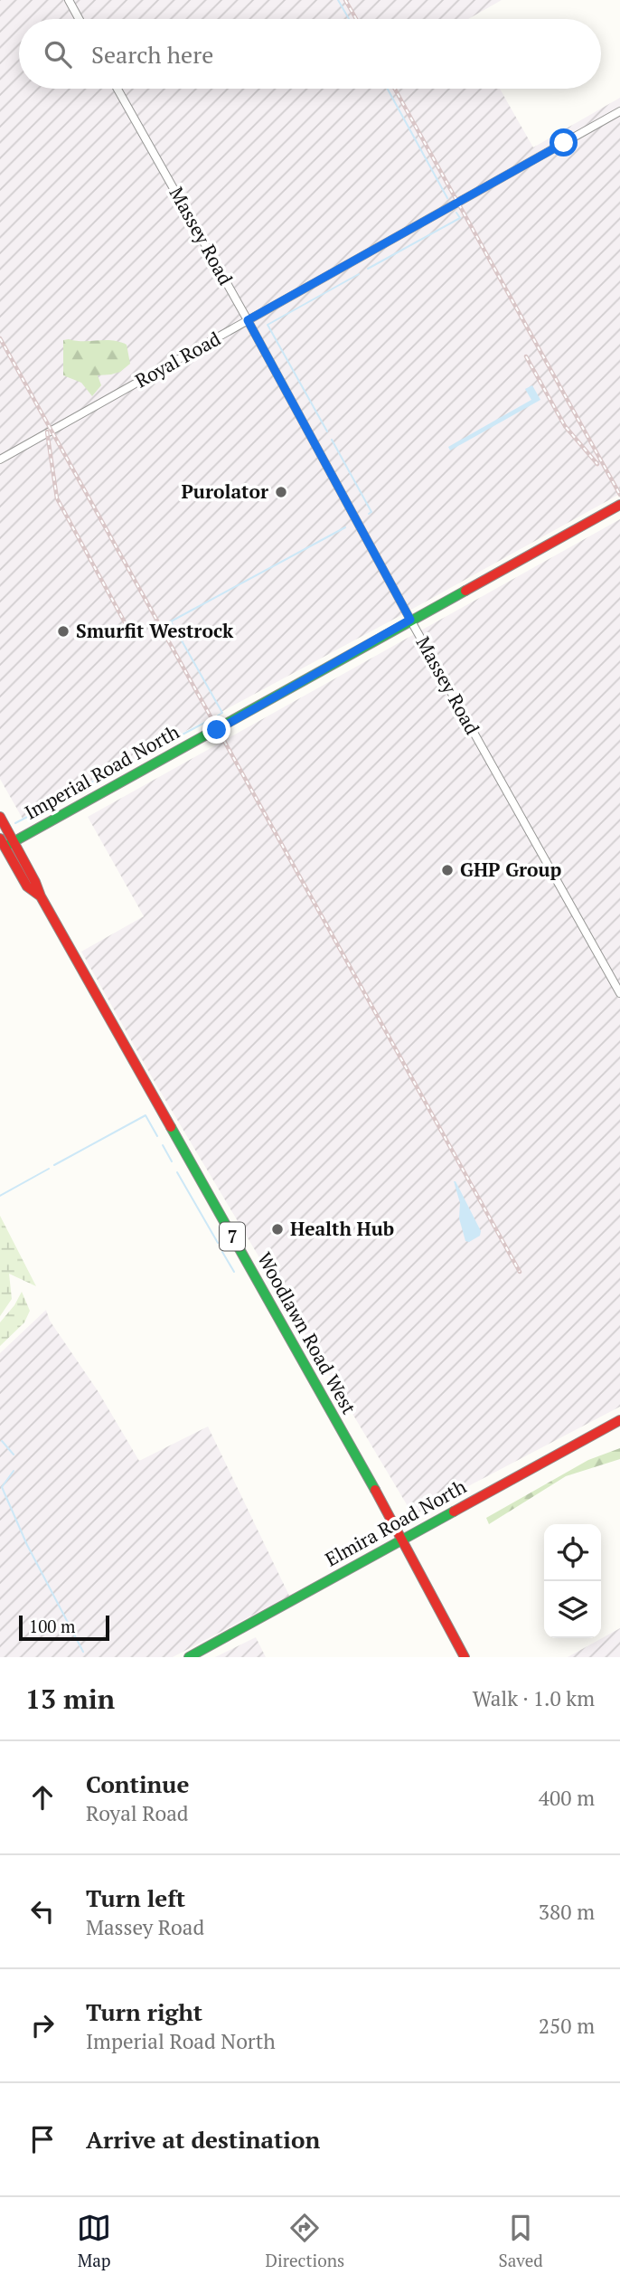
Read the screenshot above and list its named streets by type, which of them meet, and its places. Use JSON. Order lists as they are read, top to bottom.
{
  "streets": {
    "main road": [
      "Imperial Road North",
      "7",
      "Woodlawn Road West",
      "Elmira Road North"
    ],
    "street": ["Massey Road", "Royal Road"]
  },
  "crossings": [
    ["Massey Road", "Royal Road"],
    ["Massey Road", "Imperial Road North"],
    ["Imperial Road North", "Woodlawn Road West"],
    ["Woodlawn Road West", "Elmira Road North"]
  ],
  "places": [
    "Purolator",
    "Smurfit Westrock",
    "GHP Group",
    "Health Hub"
  ],
  "scale_bar": "100 m",
  "page": {
    "search": "Search here",
    "scale": "100 m",
    "heading": ["13 min", "Walk · 1.0 km"],
    "list": [
      ["Continue", "Royal Road", "400 m"],
      ["Turn left", "Massey Road", "380 m"],
      ["Turn right", "Imperial Road North", "250 m"],
      "Arrive at destination"
    ],
    "nav": ["Map", "Directions", "Saved"]
  }
}
